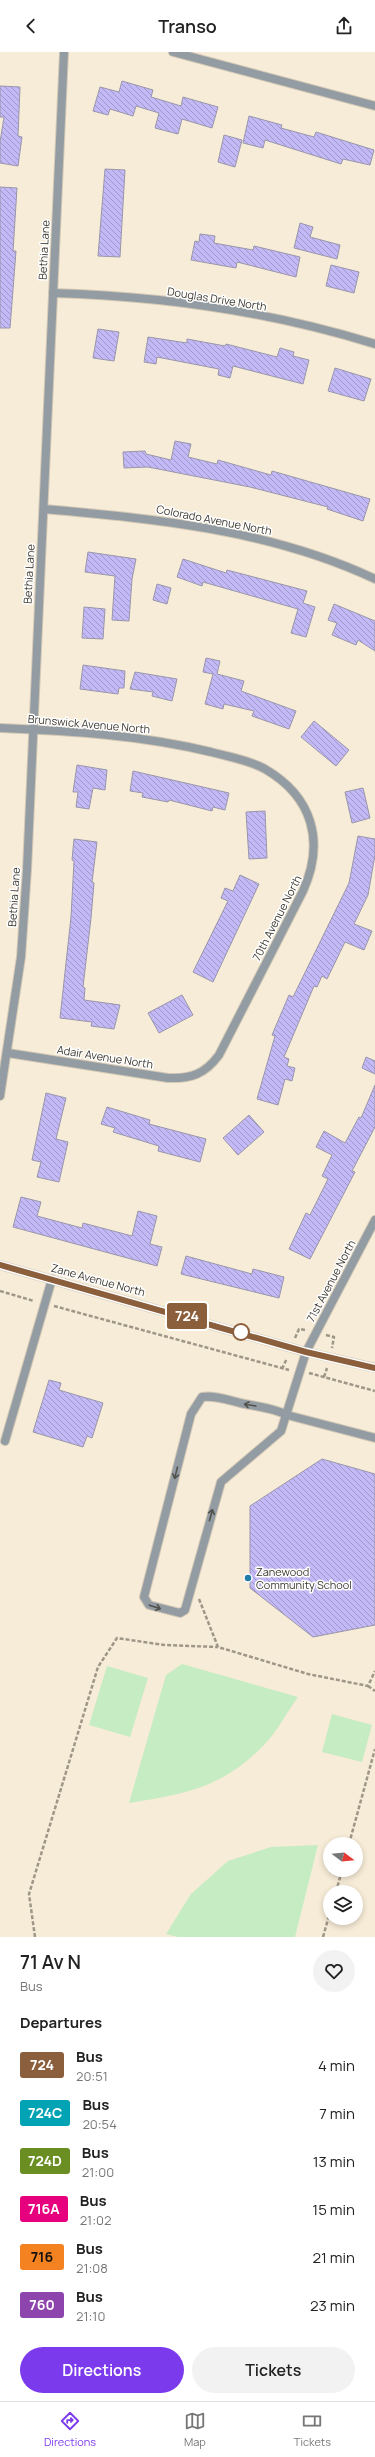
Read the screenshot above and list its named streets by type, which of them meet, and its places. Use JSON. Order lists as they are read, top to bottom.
{
  "streets": {
    "street": [
      "Bethia Lane",
      "Douglas Drive North",
      "Colorado Avenue North",
      "Brunswick Avenue North",
      "70th Avenue North",
      "Adair Avenue North",
      "Zane Avenue North",
      "71st Avenue North"
    ]
  },
  "crossings": [
    ["Bethia Lane", "Douglas Drive North"],
    ["Bethia Lane", "Colorado Avenue North"],
    ["Bethia Lane", "Brunswick Avenue North"],
    ["Bethia Lane", "Adair Avenue North"],
    ["Brunswick Avenue North", "70th Avenue North"],
    ["70th Avenue North", "Adair Avenue North"],
    ["Zane Avenue North", "71st Avenue North"]
  ],
  "places": ["Zanewood Community School"],
  "lines": ["bus line 724"],
  "north": "right",
  "page": {
    "header": "Transo",
    "on_map": "724",
    "heading": [
      ["71 Av N", "Bus"],
      "Departures"
    ],
    "list": [
      {
        "mark": "724",
        "name": "Bus",
        "note": "20:51",
        "value": "4 min"
      },
      {
        "mark": "724C",
        "name": "Bus",
        "note": "20:54",
        "value": "7 min"
      },
      {
        "mark": "724D",
        "name": "Bus",
        "note": "21:00",
        "value": "13 min"
      },
      {
        "mark": "716A",
        "name": "Bus",
        "note": "21:02",
        "value": "15 min"
      },
      {
        "mark": "716",
        "name": "Bus",
        "note": "21:08",
        "value": "21 min"
      },
      {
        "mark": "760",
        "name": "Bus",
        "note": "21:10",
        "value": "23 min"
      }
    ],
    "buttons": ["Directions", "Tickets"],
    "tabs": ["Directions", "Map", "Tickets"]
  }
}
